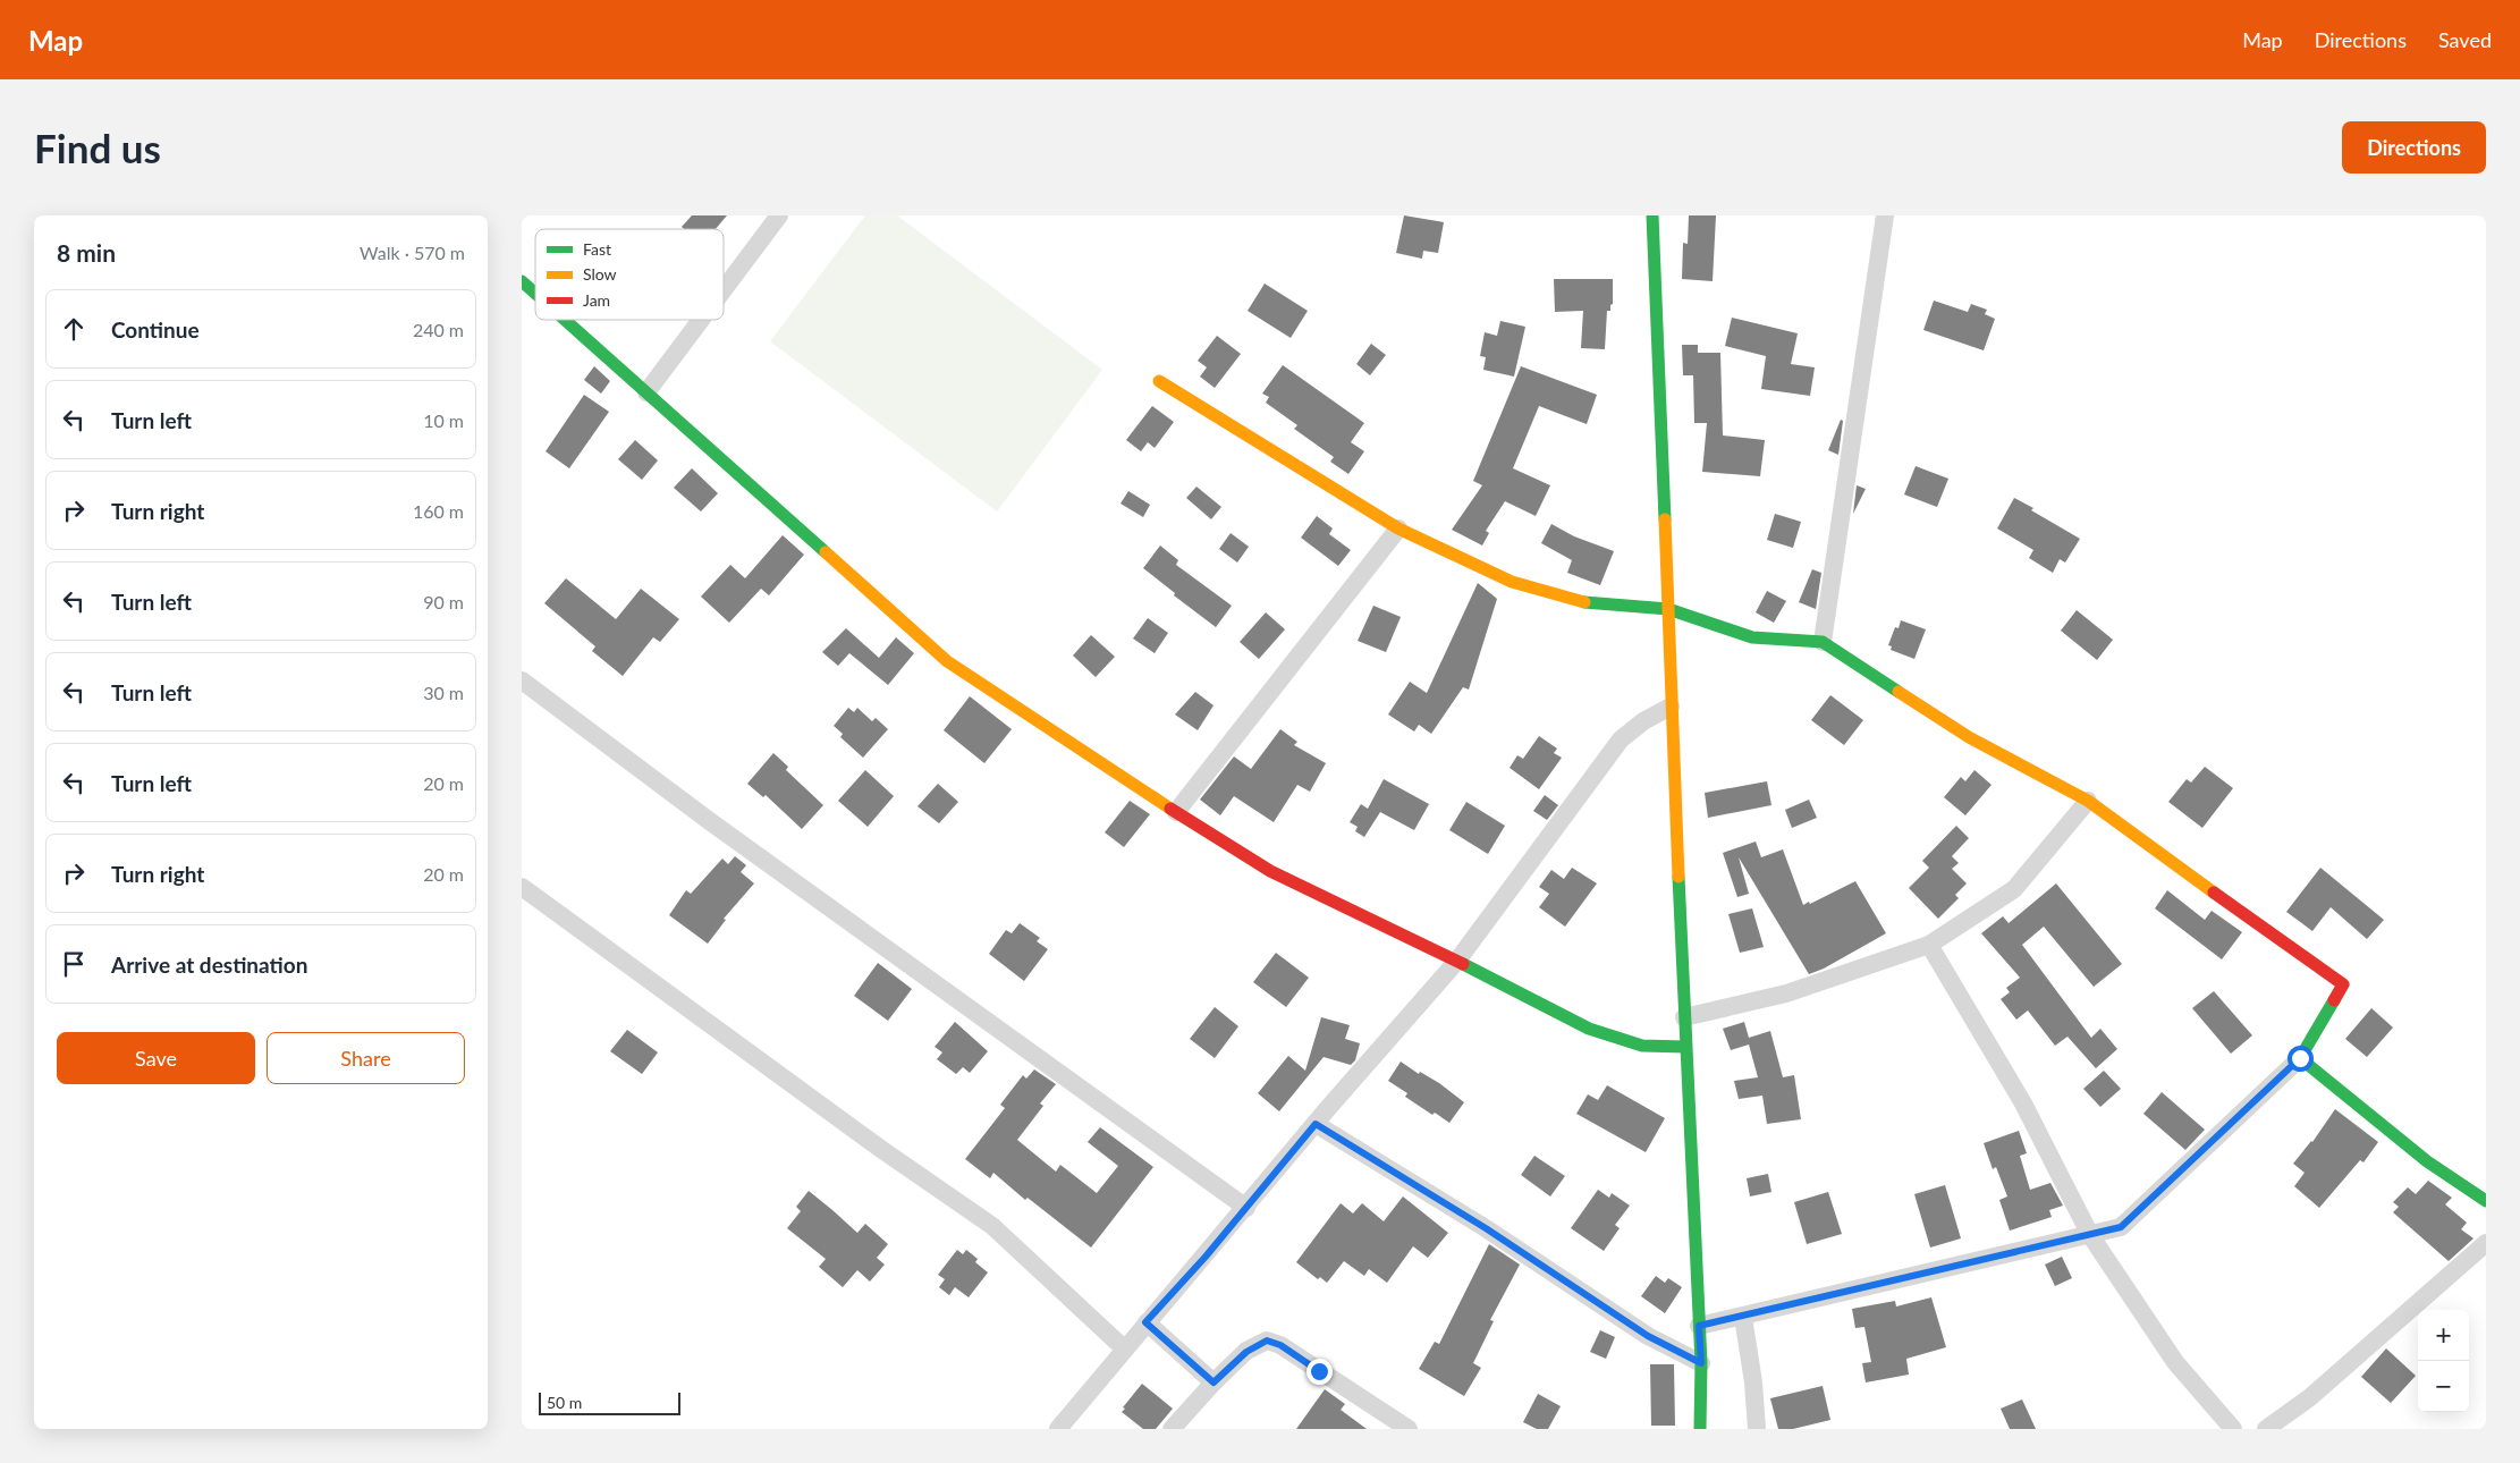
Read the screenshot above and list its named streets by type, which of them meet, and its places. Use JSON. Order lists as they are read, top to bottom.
{
  "legend": ["Fast", "Slow", "Jam"],
  "scale_bar": "50 m",
  "page": {
    "header": "Map",
    "nav": ["Map", "Directions", "Saved"],
    "buttons": [
      "Directions",
      ["Save", "Share"]
    ],
    "title": "Find us",
    "heading": ["8 min", "Walk · 570 m"],
    "list": [
      ["Continue", "240 m"],
      ["Turn left", "10 m"],
      ["Turn right", "160 m"],
      ["Turn left", "90 m"],
      ["Turn left", "30 m"],
      ["Turn left", "20 m"],
      ["Turn right", "20 m"],
      "Arrive at destination"
    ],
    "map_buttons": ["+", "−"],
    "scale": "50 m"
  }
}
